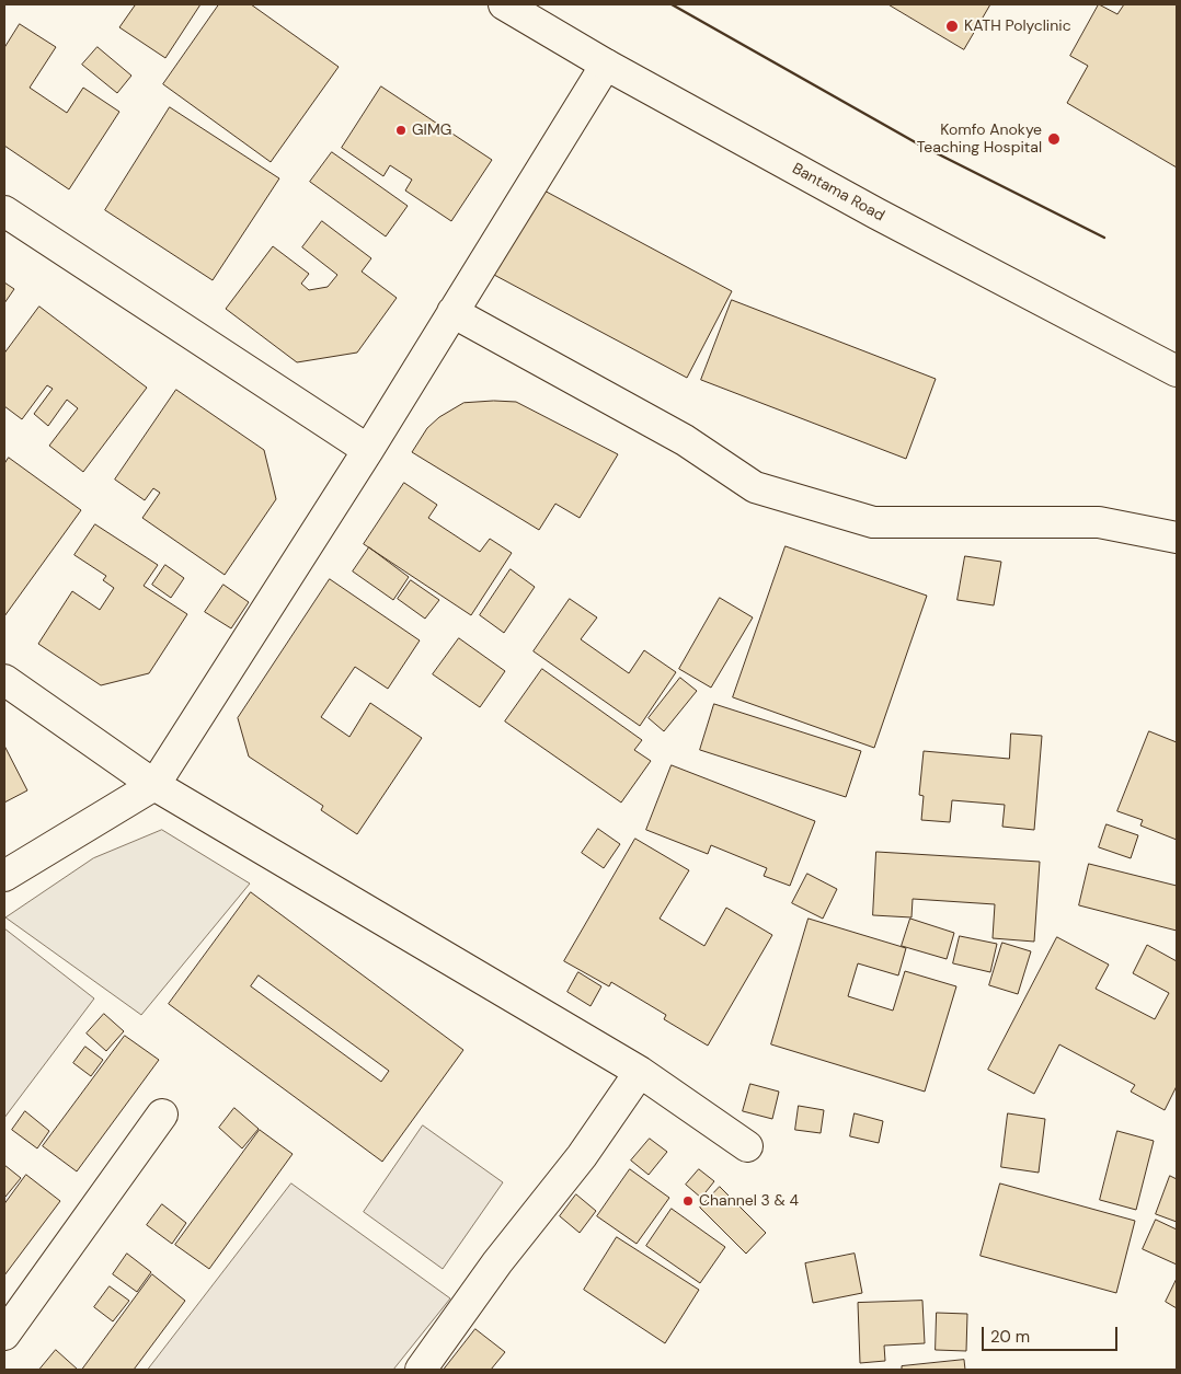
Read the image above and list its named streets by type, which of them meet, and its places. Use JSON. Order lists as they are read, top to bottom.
{
  "streets": {
    "street": ["Bantama Road"]
  },
  "places": [
    "KATH Polyclinic",
    "GIMG",
    "Komfo Anokye Teaching Hospital",
    "Channel 3 & 4"
  ],
  "scale_bar": "20 m"
}
